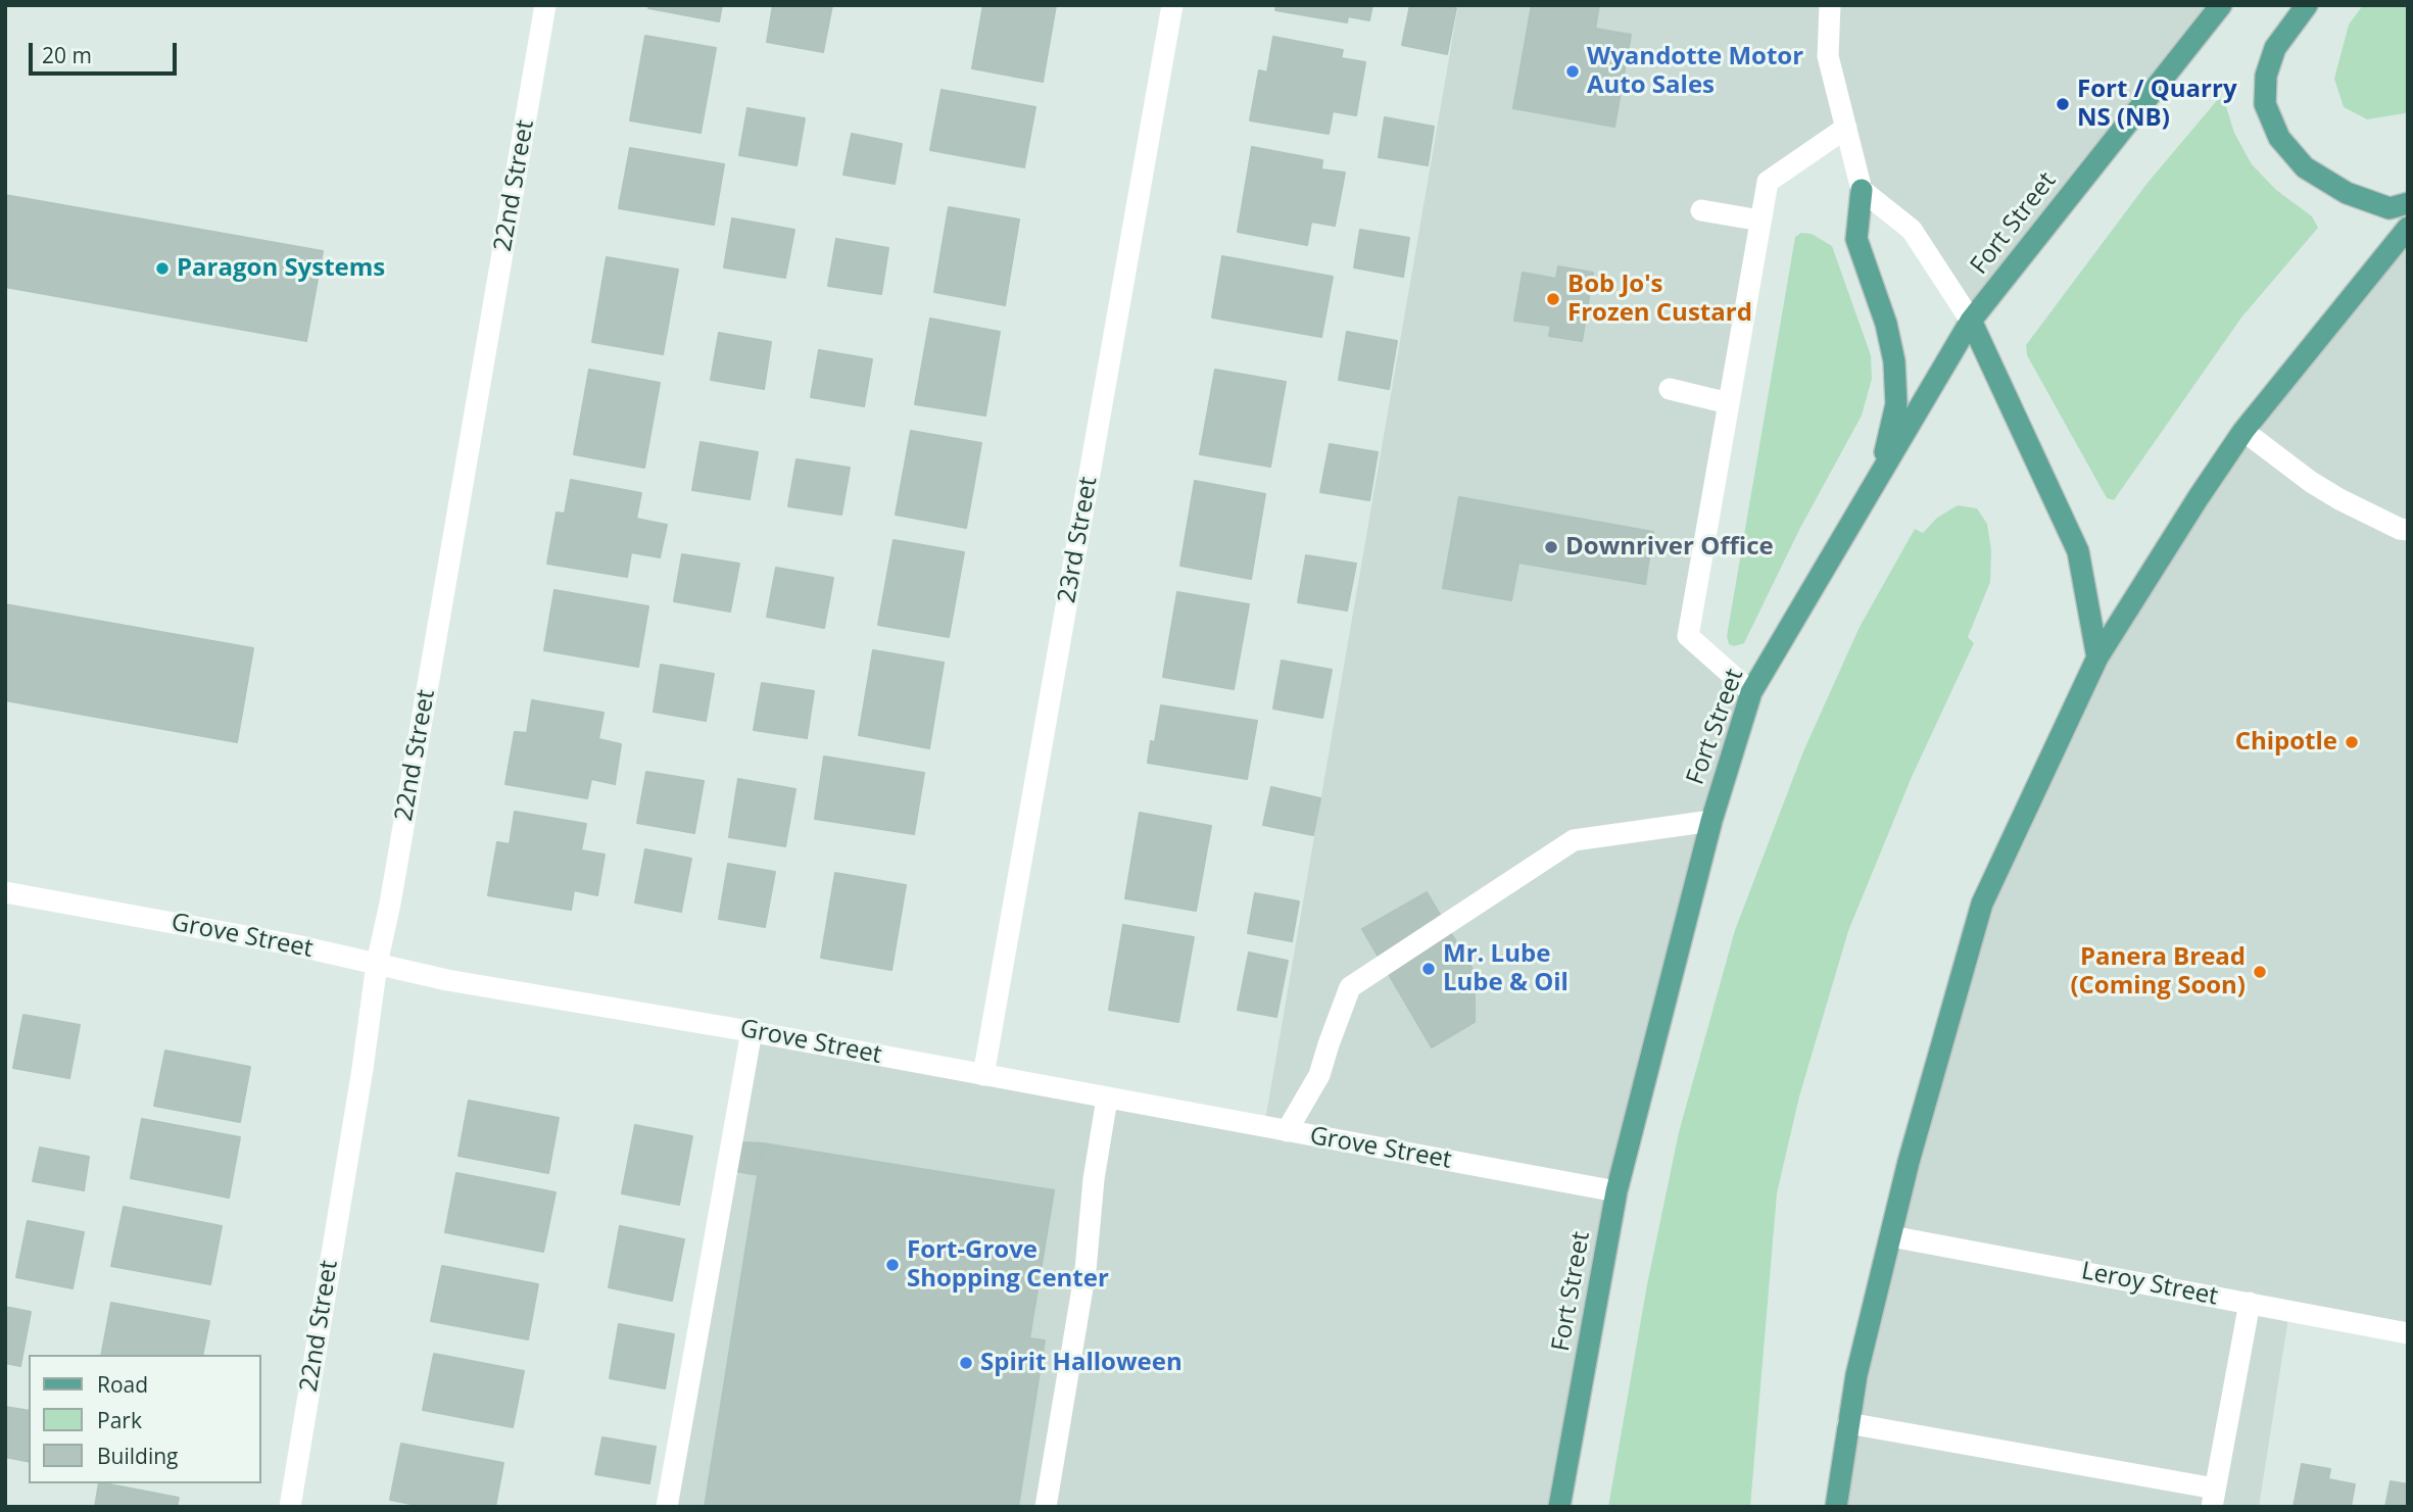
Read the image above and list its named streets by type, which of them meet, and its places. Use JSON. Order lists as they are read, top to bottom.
{
  "streets": {
    "main road": ["Fort Street"],
    "street": [
      "22nd Street",
      "23rd Street",
      "Grove Street",
      "Leroy Street"
    ]
  },
  "crossings": [
    ["22nd Street", "Grove Street"],
    ["Fort Street", "Grove Street"],
    ["23rd Street", "Grove Street"]
  ],
  "places": [
    "Wyandotte Motor Auto Sales",
    "Fort / Quarry NS (NB)",
    "Paragon Systems",
    "Bob Jo's Frozen Custard",
    "Downriver Office",
    "Chipotle",
    "Mr. Lube Lube & Oil",
    "Panera Bread (Coming Soon)",
    "Fort-Grove Shopping Center",
    "Spirit Halloween"
  ],
  "legend": ["Road", "Park", "Building"],
  "scale_bar": "20 m"
}
